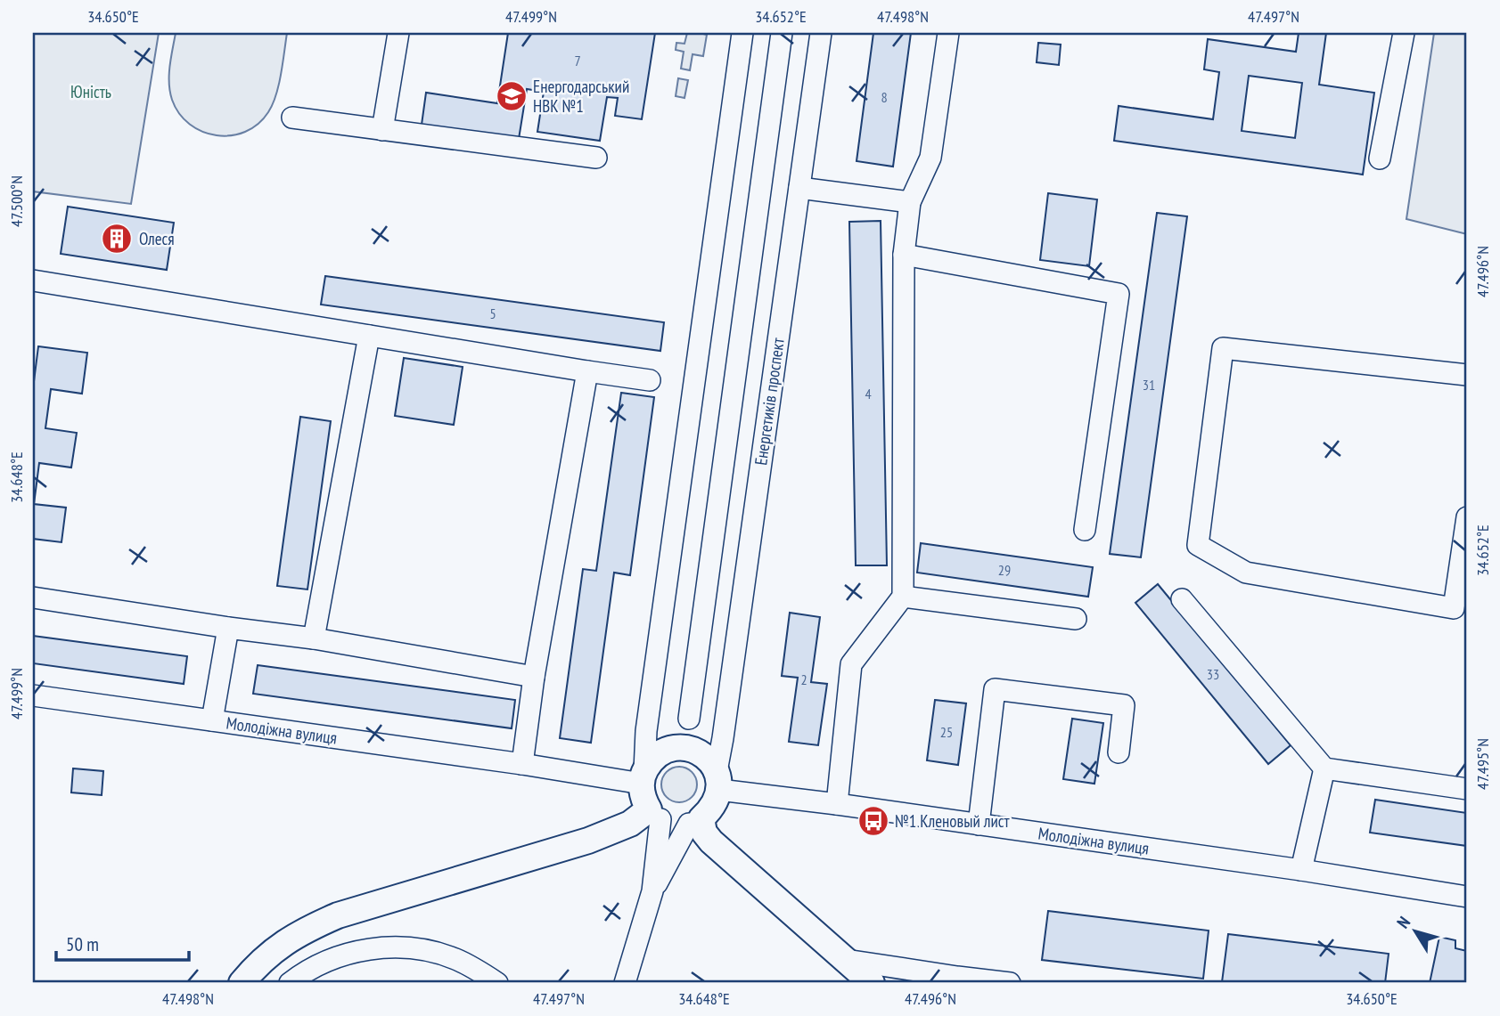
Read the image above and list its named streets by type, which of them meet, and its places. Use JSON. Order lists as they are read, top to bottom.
{
  "streets": {
    "street": ["Енергетиків проспект", "Молодіжна вулиця"]
  },
  "crossings": [
    ["Енергетиків проспект", "Молодіжна вулиця"]
  ],
  "parks": ["Юність"],
  "places": {
    "school or university": ["Енергодарський НВК №1"],
    "building": ["Олеся"],
    "bus stop": ["№1 Кленовый лист"]
  },
  "house_numbers": [
    "7",
    "8",
    "5",
    "31",
    "4",
    "29",
    "33",
    "2",
    "25"
  ],
  "scale_bar": "50 m",
  "north": "top left",
  "coordinates": [
    "34.650°E",
    "47.499°N",
    "34.652°E",
    "47.498°N",
    "47.497°N",
    "47.500°N",
    "47.496°N",
    "34.648°E",
    "47.495°N"
  ]
}
